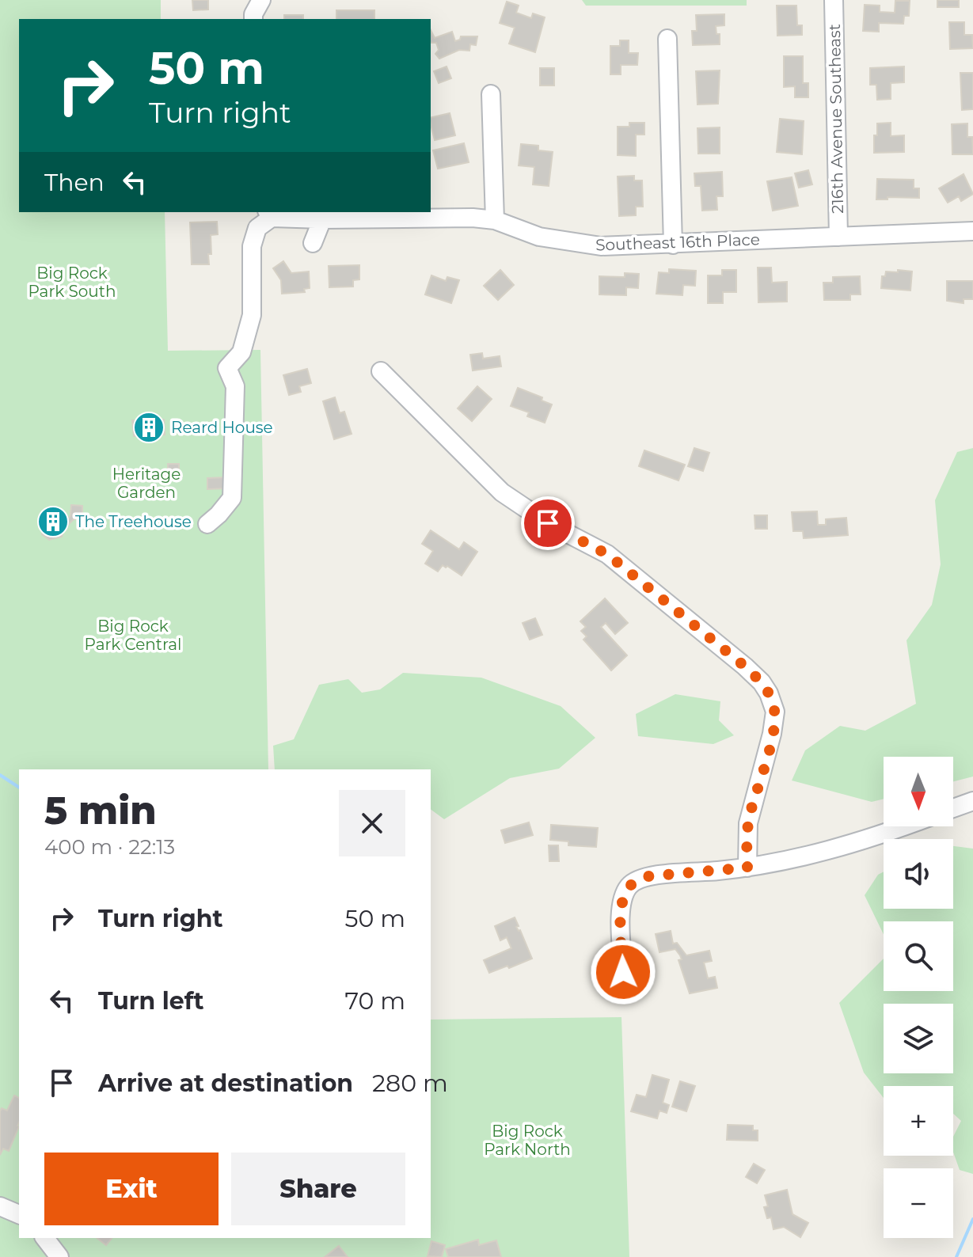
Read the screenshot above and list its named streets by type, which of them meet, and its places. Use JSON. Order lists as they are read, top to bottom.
{
  "streets": {
    "street": ["216th Avenue Southeast", "Southeast 16th Place"]
  },
  "crossings": [
    ["216th Avenue Southeast", "Southeast 16th Place"]
  ],
  "parks": [
    "Big Rock Park South",
    "Heritage Garden",
    "Big Rock Park Central",
    "Big Rock Park North"
  ],
  "places": {
    "building": ["Reard House", "The Treehouse"]
  },
  "north": "bottom",
  "page": {
    "turn": ["50 m", "Turn right"],
    "then": "Then",
    "map_buttons": ["+", "−"],
    "heading": ["5 min", "400 m · 22:13"],
    "list": [
      {
        "name": "Turn right",
        "value": "50 m"
      },
      {
        "name": "Turn left",
        "value": "70 m"
      },
      {
        "name": "Arrive at destination",
        "value": "280 m"
      }
    ],
    "buttons": ["Exit", "Share"]
  }
}
